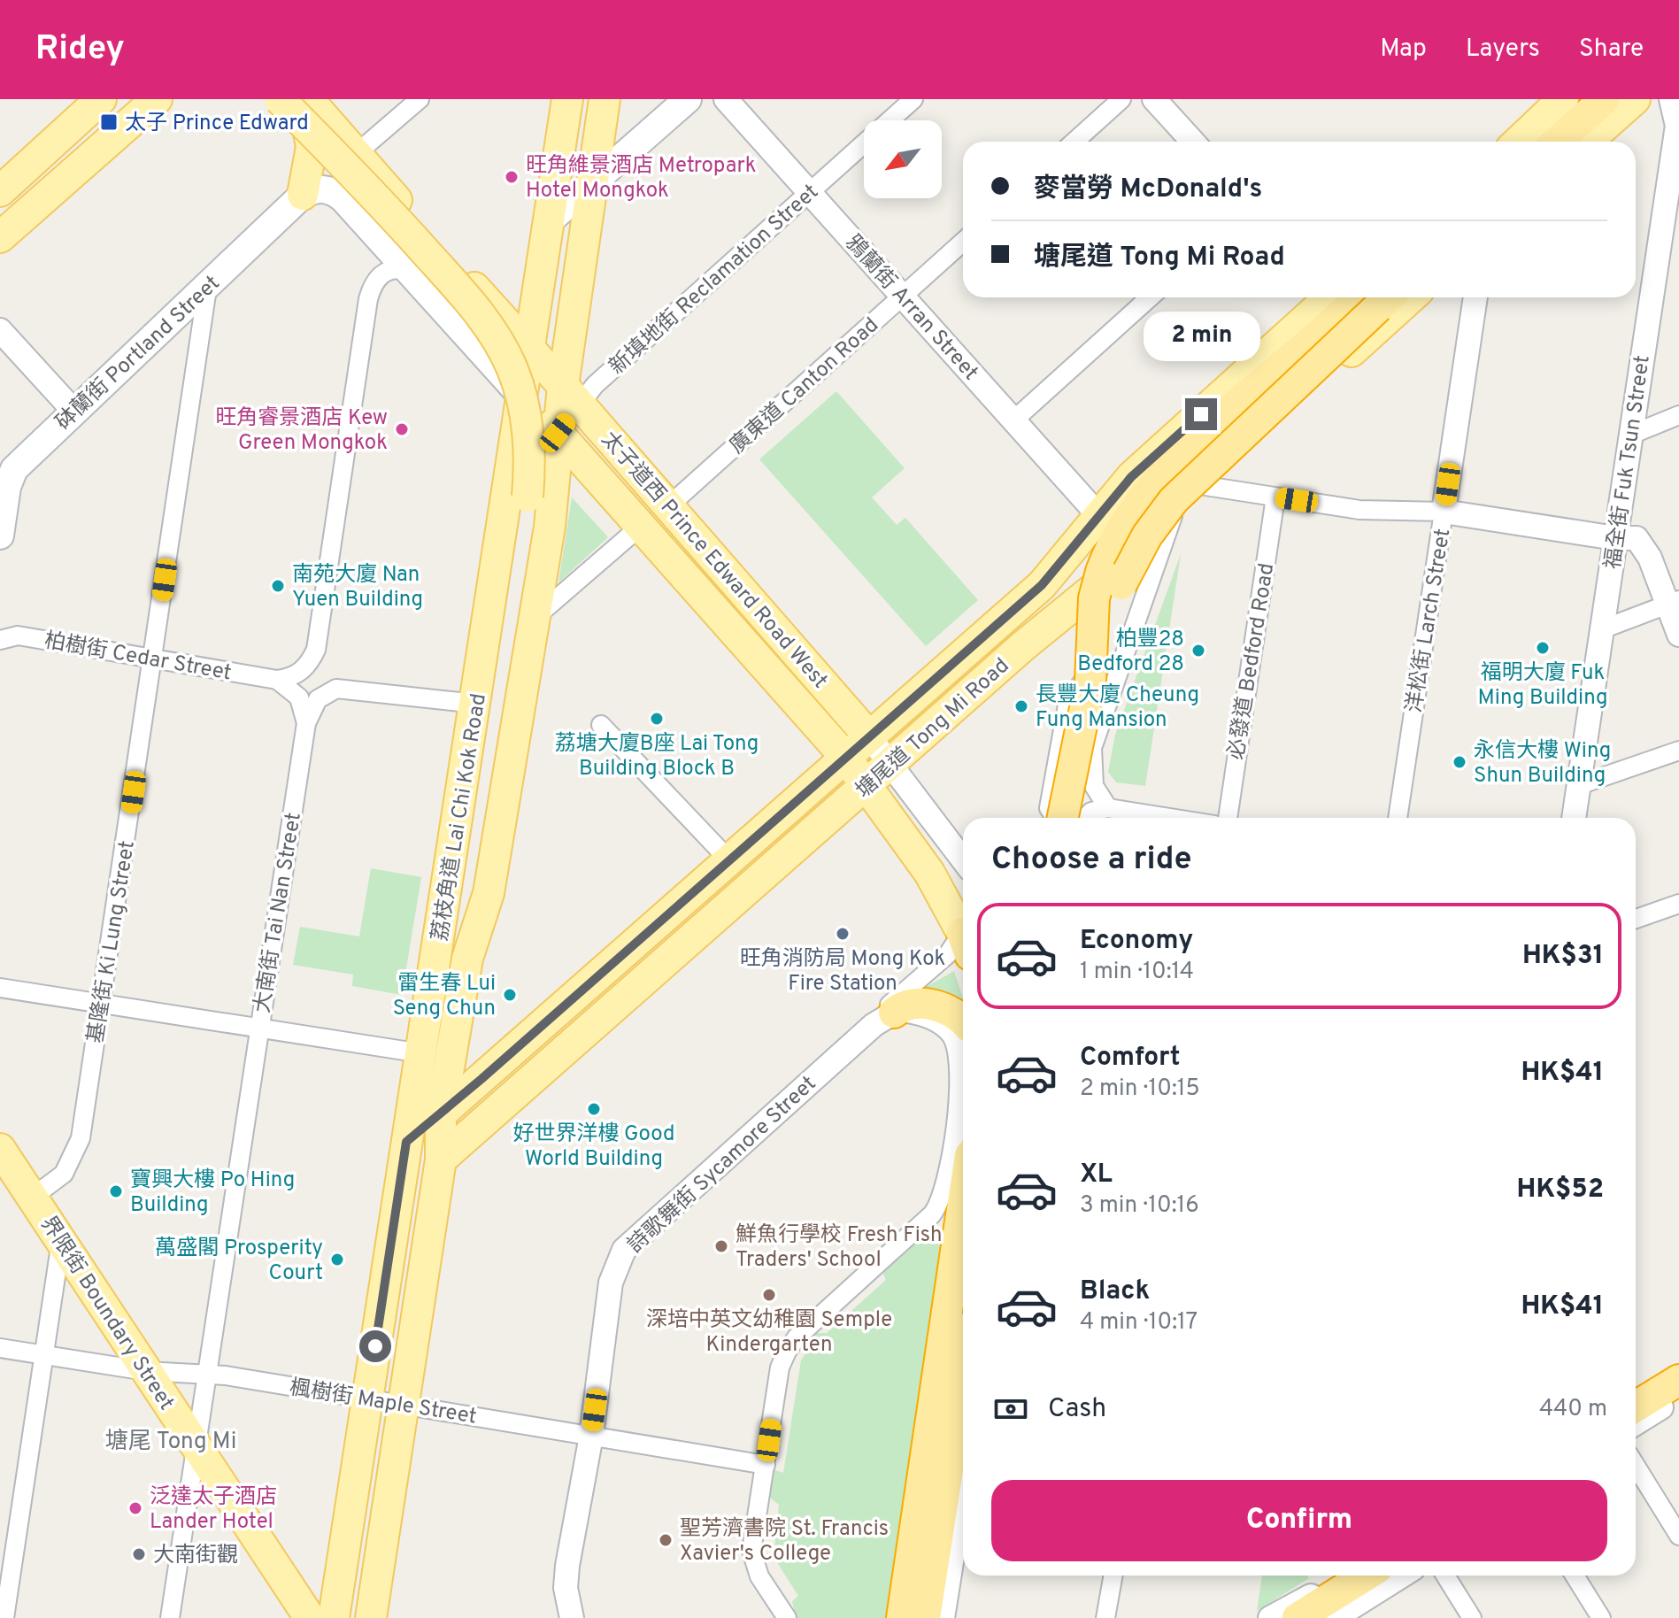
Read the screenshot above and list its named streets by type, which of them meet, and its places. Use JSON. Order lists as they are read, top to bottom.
{
  "streets": {
    "main road": [
      "砵蘭街 Portland Street",
      "太子道西 Prince Edward Road West",
      "塘尾道 Tong Mi Road",
      "荔枝角道 Lai Chi Kok Road",
      "界限街 Boundary Street"
    ],
    "street": [
      "新填地街 Reclamation Street",
      "鴉蘭街 Arran Street",
      "廣東道 Canton Road",
      "福全街 Fuk Tsun Street",
      "洋松街 Larch Street",
      "柏樹街 Cedar Street",
      "必發道 Bedford Road",
      "大南街 Tai Nan Street",
      "基隆街 Ki Lung Street",
      "詩歌舞街 Sycamore Street",
      "楓樹街 Maple Street"
    ]
  },
  "crossings": [
    ["新填地街 Reclamation Street", "鴉蘭街 Arran Street"],
    ["新填地街 Reclamation Street", "太子道西 Prince Edward Road West"],
    ["新填地街 Reclamation Street", "荔枝角道 Lai Chi Kok Road"],
    ["鴉蘭街 Arran Street", "廣東道 Canton Road"],
    ["鴉蘭街 Arran Street", "塘尾道 Tong Mi Road"],
    ["砵蘭街 Portland Street", "太子道西 Prince Edward Road West"],
    ["砵蘭街 Portland Street", "基隆街 Ki Lung Street"],
    ["廣東道 Canton Road", "太子道西 Prince Edward Road West"],
    ["太子道西 Prince Edward Road West", "塘尾道 Tong Mi Road"],
    ["太子道西 Prince Edward Road West", "荔枝角道 Lai Chi Kok Road"],
    ["柏樹街 Cedar Street", "基隆街 Ki Lung Street"],
    ["塘尾道 Tong Mi Road", "荔枝角道 Lai Chi Kok Road"],
    ["荔枝角道 Lai Chi Kok Road", "楓樹街 Maple Street"],
    ["大南街 Tai Nan Street", "界限街 Boundary Street"],
    ["大南街 Tai Nan Street", "楓樹街 Maple Street"],
    ["基隆街 Ki Lung Street", "界限街 Boundary Street"],
    ["詩歌舞街 Sycamore Street", "楓樹街 Maple Street"],
    ["界限街 Boundary Street", "楓樹街 Maple Street"]
  ],
  "districts": ["塘尾 Tong Mi"],
  "places": {
    "transit": ["太子 Prince Edward"],
    "other": [
      "旺角維景酒店 Metropark Hotel Mongkok",
      "旺角睿景酒店 Kew Green Mongkok",
      "南苑大廈 Nan Yuen Building",
      "福明大廈 Fuk Ming Building",
      "柏豐28 Bedford 28",
      "長豐大廈 Cheung Fung Mansion",
      "荔塘大廈B座 Lai Tong Building Block B",
      "永信大樓 Wing Shun Building",
      "旺角消防局 Mong Kok Fire Station",
      "雷生春 Lui Seng Chun",
      "好世界洋樓 Good World Building",
      "寶興大樓 Po Hing Building",
      "鮮魚行學校 Fresh Fish Traders' School",
      "萬盛閣 Prosperity Court",
      "深培中英文幼稚園 Semple Kindergarten",
      "泛達太子酒店 Lander Hotel",
      "聖芳濟書院 St. Francis Xavier's College",
      "大南街觀"
    ]
  },
  "north": "bottom left",
  "page": {
    "header": "Ridey",
    "nav": ["Map", "Layers", "Share"],
    "banner": ["麥當勞 McDonald's", "塘尾道 Tong Mi Road"],
    "bubble": "2 min",
    "heading": "Choose a ride",
    "list": [
      {
        "name": "Economy",
        "note": "1 min · 10:14",
        "value": "HK$31"
      },
      {
        "name": "Comfort",
        "note": "2 min · 10:15",
        "value": "HK$41"
      },
      {
        "name": "XL",
        "note": "3 min · 10:16",
        "value": "HK$52"
      },
      {
        "name": "Black",
        "note": "4 min · 10:17",
        "value": "HK$41"
      }
    ],
    "pay": ["Cash", "440 m"],
    "buttons": "Confirm"
  }
}
